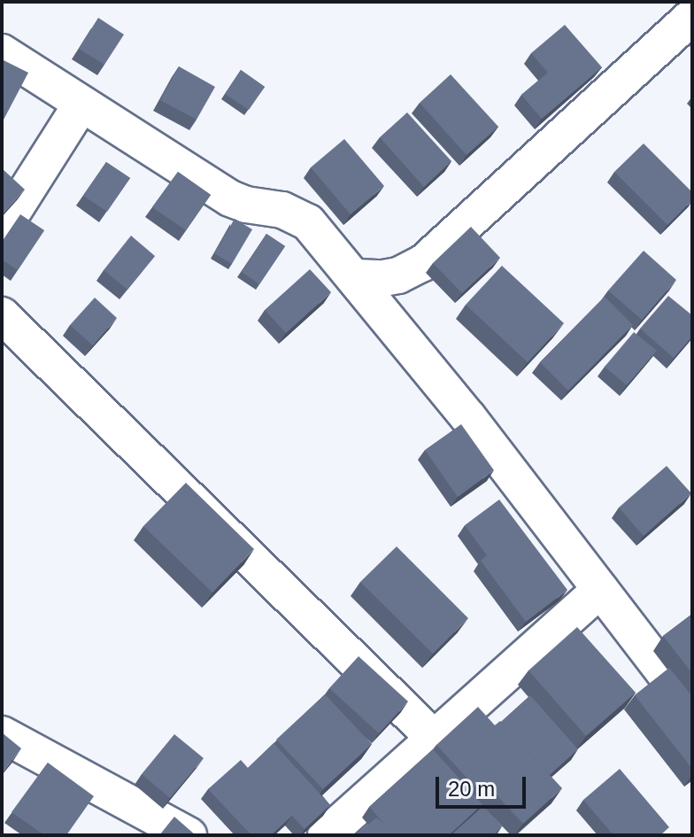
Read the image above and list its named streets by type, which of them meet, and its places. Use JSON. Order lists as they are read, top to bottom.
{
  "scale_bar": "20 m"
}
